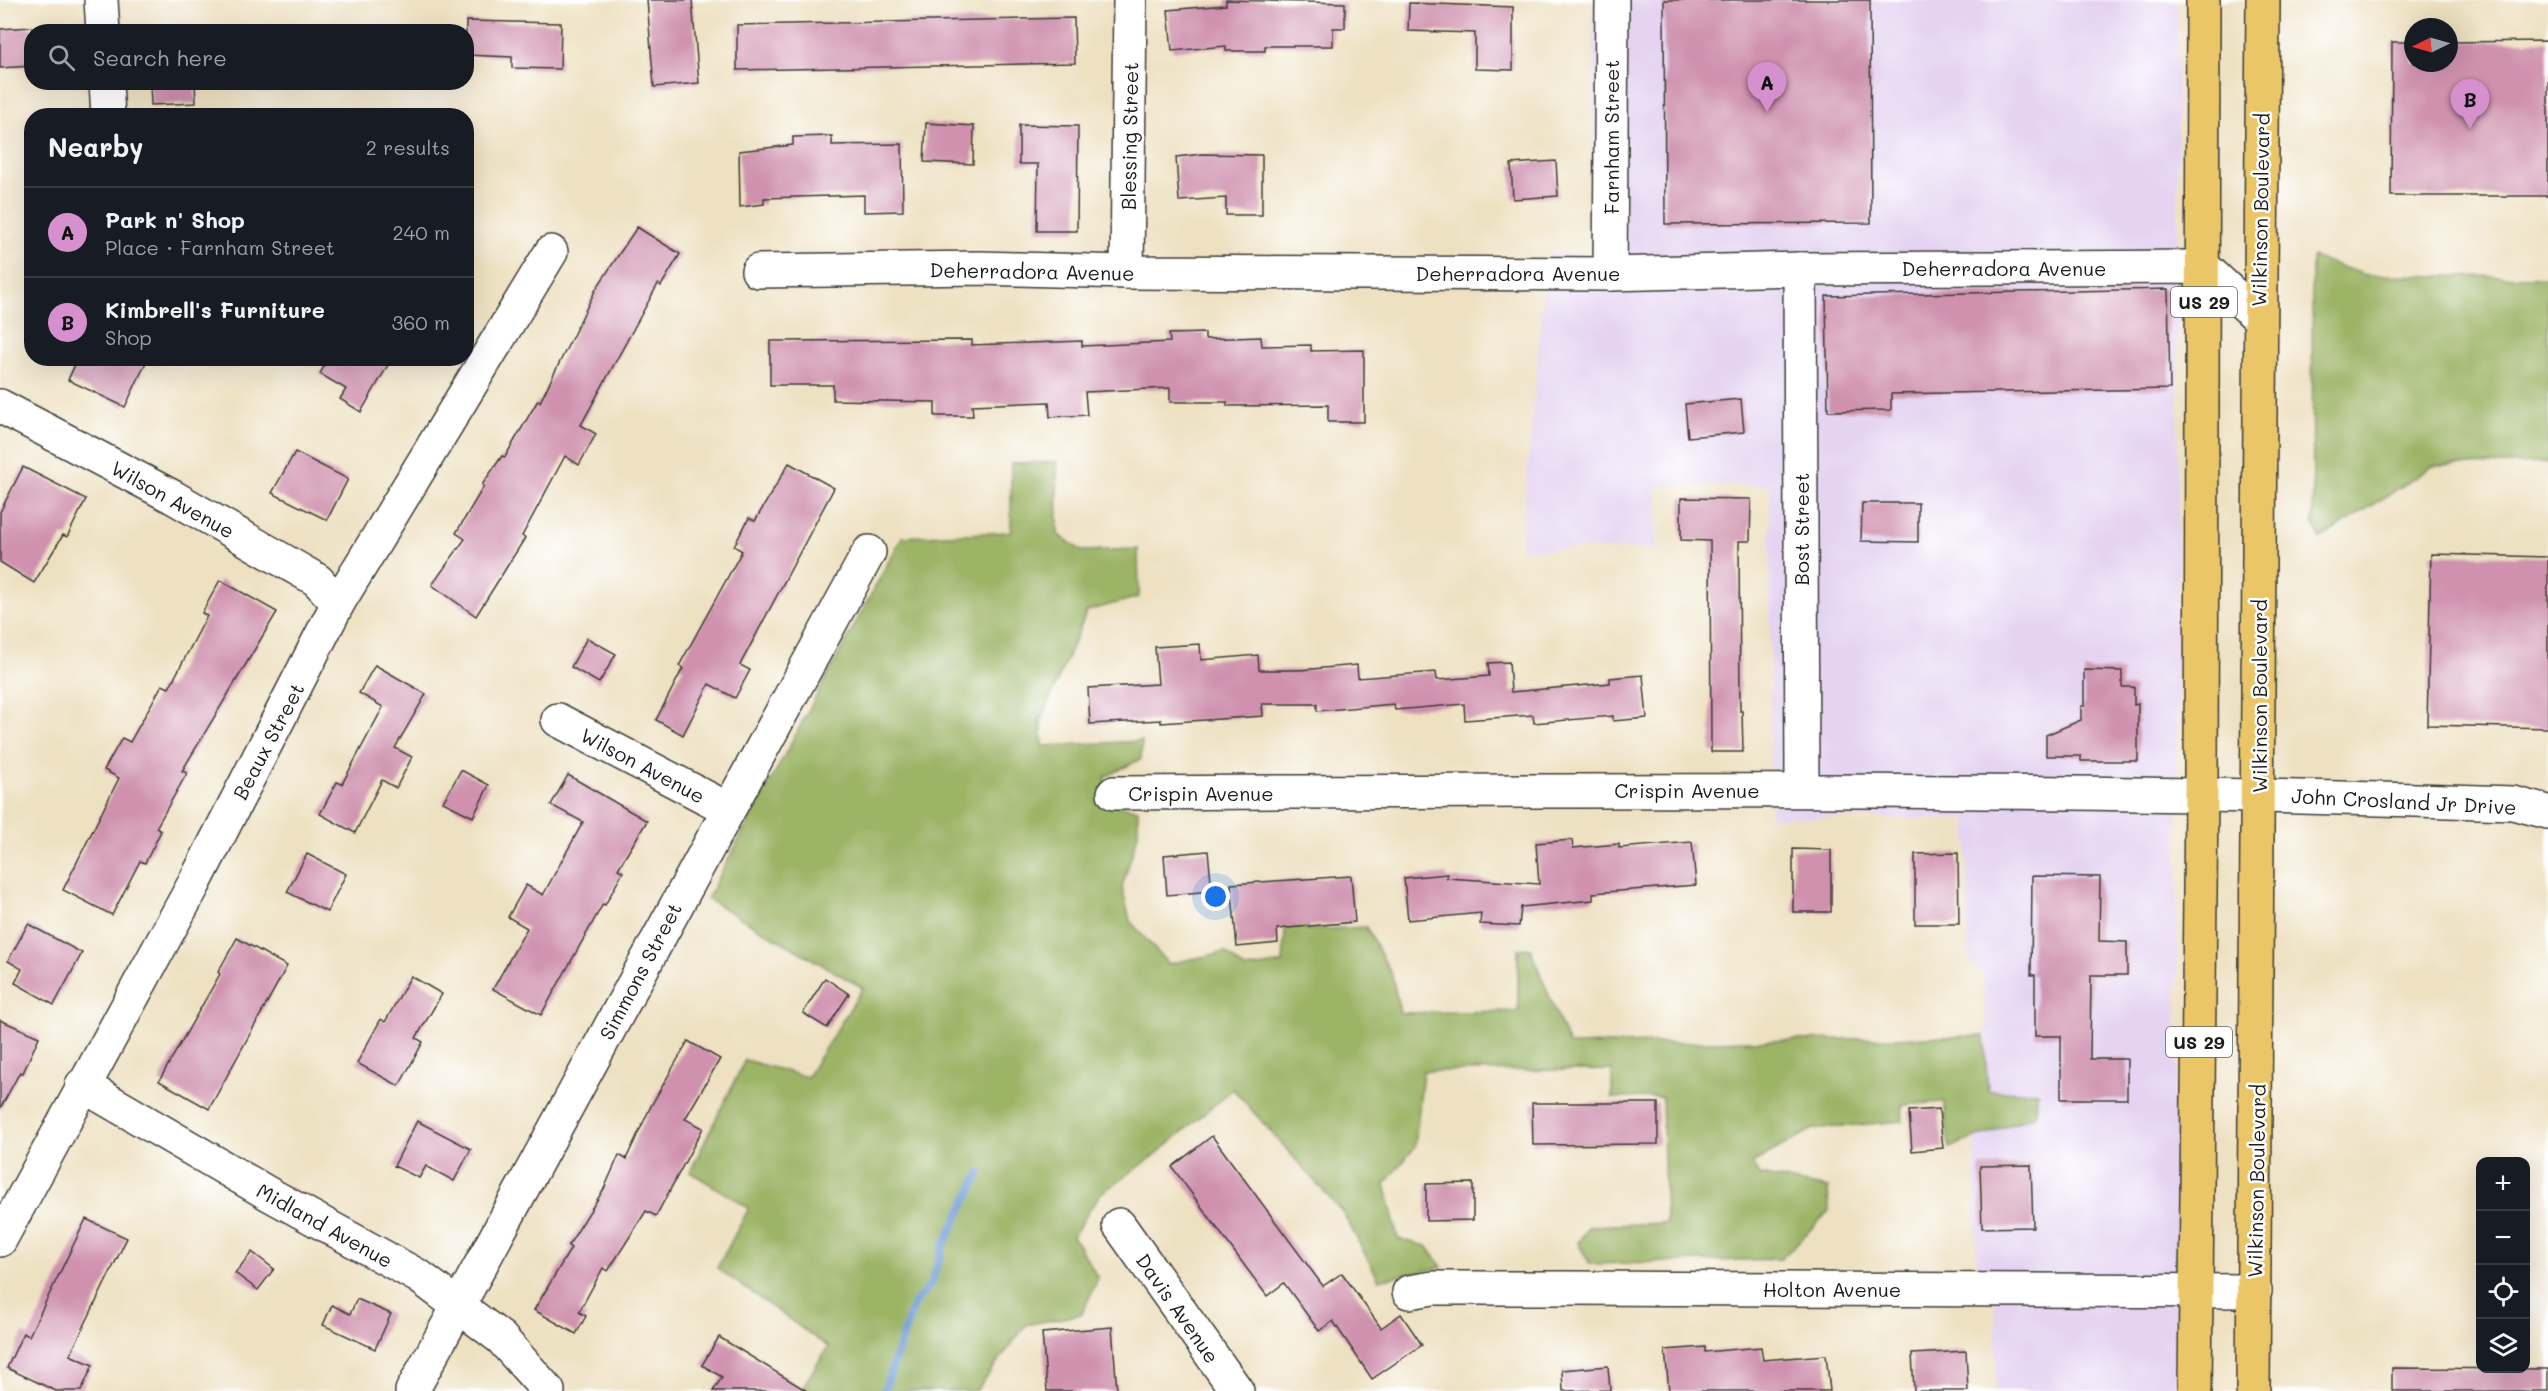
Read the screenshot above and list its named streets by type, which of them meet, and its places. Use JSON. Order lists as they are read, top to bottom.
{
  "streets": {
    "main road": ["Wilkinson Boulevard", "US 29"],
    "street": [
      "Blessing Street",
      "Farnham Street",
      "Deherradora Avenue",
      "Wilson Avenue",
      "Bost Street",
      "Beaux Street",
      "Crispin Avenue",
      "John Crosland Jr Drive",
      "Simmons Street",
      "Midland Avenue",
      "Holton Avenue",
      "Davis Avenue"
    ]
  },
  "crossings": [
    ["Blessing Street", "Deherradora Avenue"],
    ["Farnham Street", "Deherradora Avenue"],
    ["Wilkinson Boulevard", "Crispin Avenue"],
    ["Wilkinson Boulevard", "John Crosland Jr Drive"],
    ["Wilkinson Boulevard", "Holton Avenue"],
    ["Deherradora Avenue", "US 29"],
    ["Deherradora Avenue", "Bost Street"],
    ["US 29", "Crispin Avenue"],
    ["US 29", "Holton Avenue"],
    ["Wilson Avenue", "Beaux Street"],
    ["Wilson Avenue", "Simmons Street"],
    ["Bost Street", "Crispin Avenue"],
    ["Beaux Street", "Midland Avenue"],
    ["Crispin Avenue", "John Crosland Jr Drive"],
    ["Simmons Street", "Midland Avenue"]
  ],
  "north": "left",
  "page": {
    "search": "Search here",
    "pins": ["A", "B"],
    "heading": ["Nearby", "2 results"],
    "list": [
      {
        "mark": "A",
        "name": "Park n' Shop",
        "note": "Place · Farnham Street",
        "value": "240 m"
      },
      {
        "mark": "B",
        "name": "Kimbrell's Furniture",
        "note": "Shop",
        "value": "360 m"
      }
    ],
    "map_buttons": ["+", "−"]
  }
}
